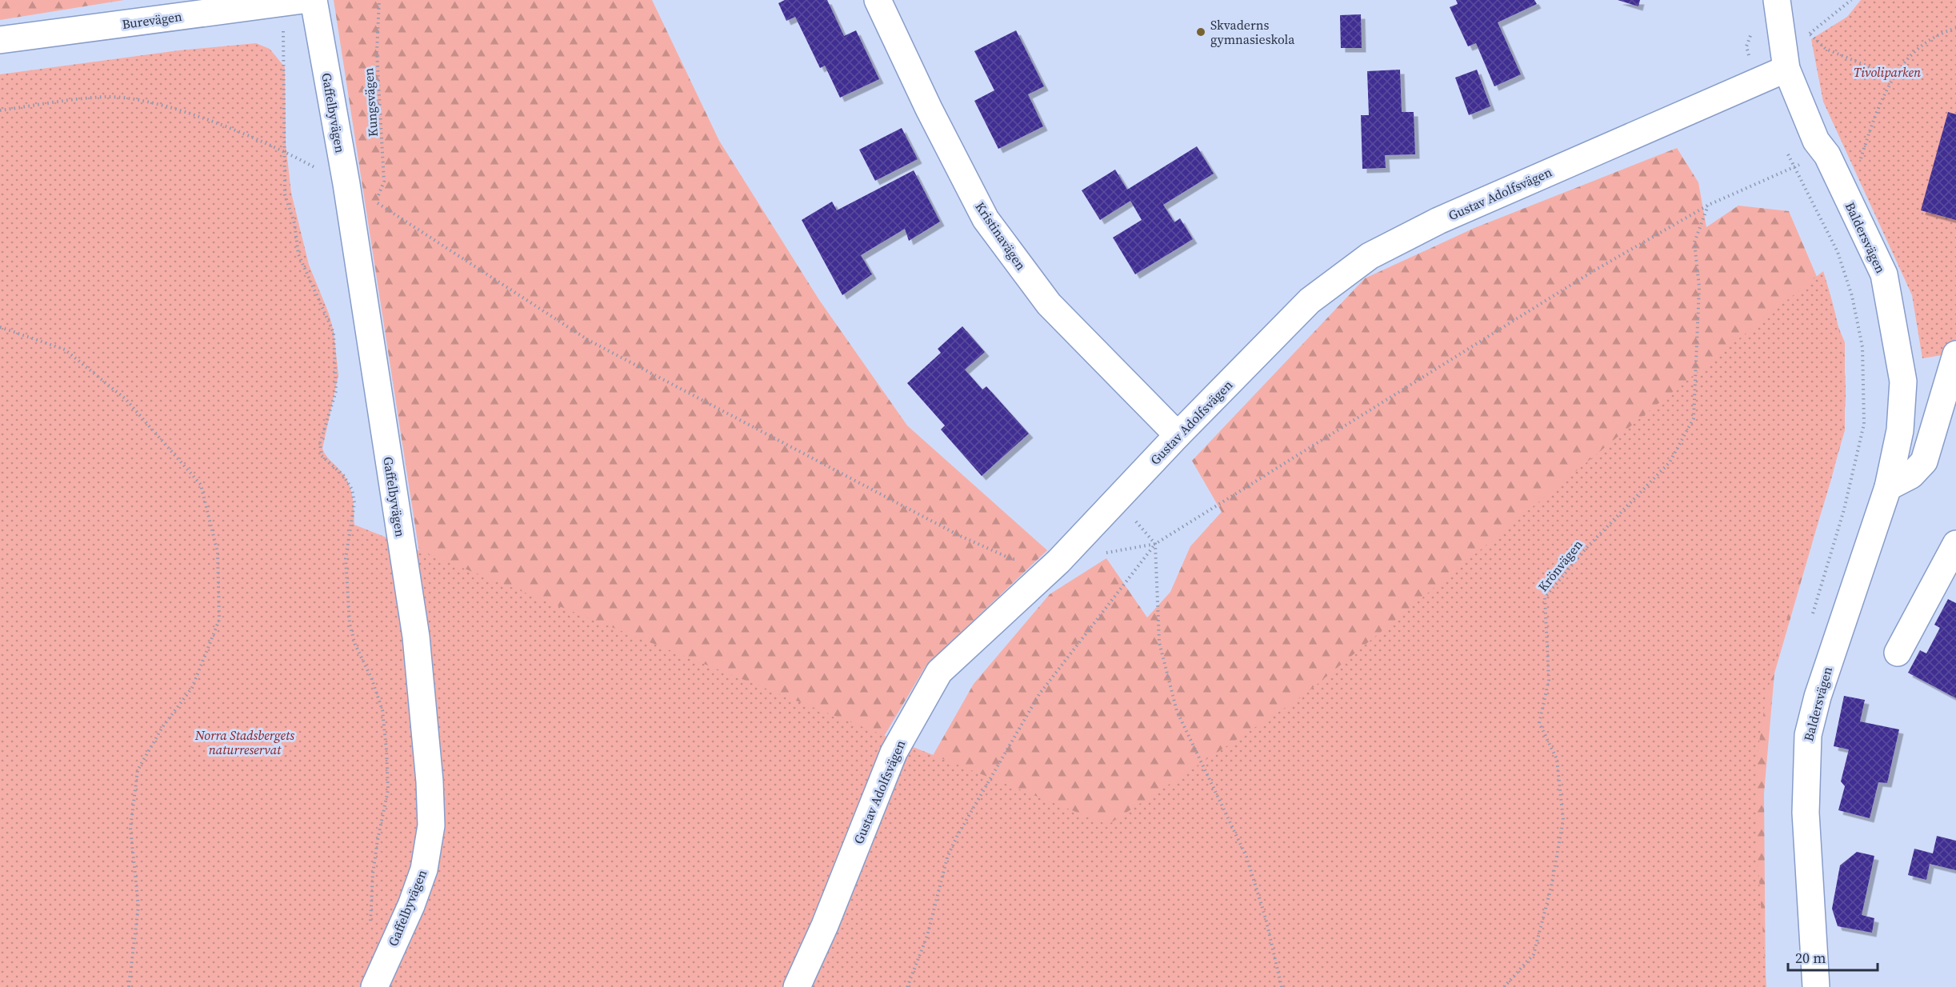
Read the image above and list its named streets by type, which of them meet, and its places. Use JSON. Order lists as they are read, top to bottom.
{
  "streets": {
    "street": [
      "Burevägen",
      "Gaffelbyvägen",
      "Gustav Adolfsvägen",
      "Kristinavägen",
      "Baldersvägen"
    ],
    "path": ["Kungsvägen", "Krönvägen"]
  },
  "crossings": [
    ["Kungsvägen", "Gustav Adolfsvägen"],
    ["Gustav Adolfsvägen", "Kristinavägen"],
    ["Gustav Adolfsvägen", "Baldersvägen"]
  ],
  "parks": ["Tivoliparken", "Norra Stadsbergets naturreservat"],
  "places": ["Skvaderns gymnasieskola"],
  "scale_bar": "20 m"
}
